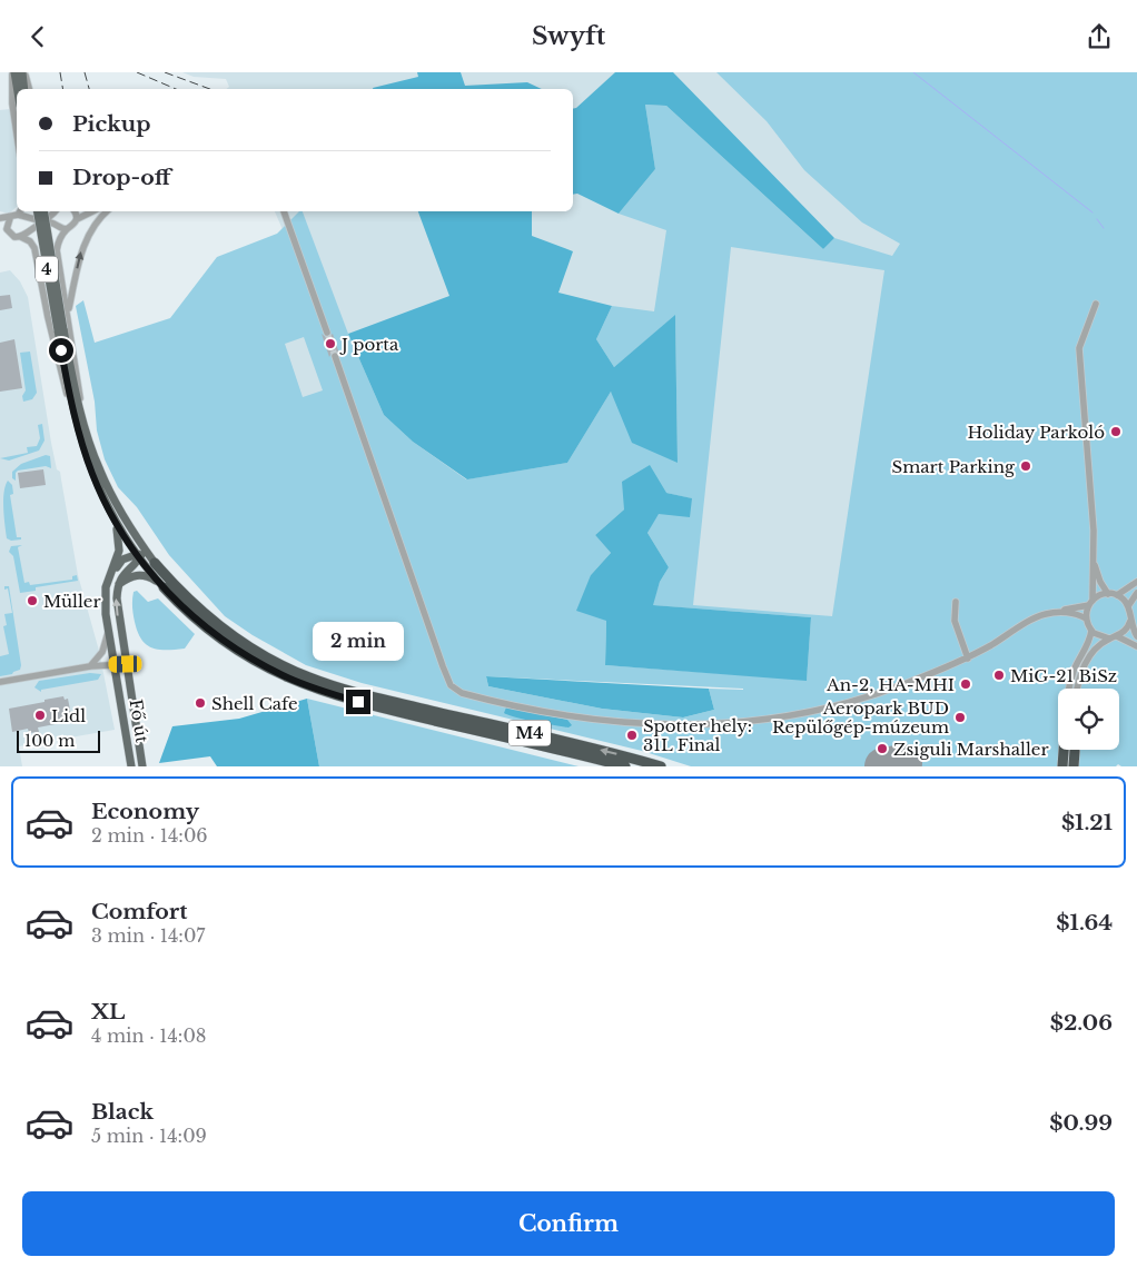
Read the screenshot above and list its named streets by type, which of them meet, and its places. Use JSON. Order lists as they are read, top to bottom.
{
  "streets": {
    "highway": ["M4"],
    "main road": ["4", "Fő út"]
  },
  "crossings": [
    ["4", "Fő út"]
  ],
  "places": [
    "J porta",
    "Holiday Parkoló",
    "Smart Parking",
    "Müller",
    "MiG-21 BiSz",
    "An-2, HA-MHI",
    "Shell Cafe",
    "Lidl",
    "Aeropark BUD Repülőgép-múzeum",
    "Spotter hely: 31L Final",
    "Zsiguli Marshaller"
  ],
  "scale_bar": "100 m",
  "page": {
    "header": "Swyft",
    "banner": ["Pickup", "Drop-off"],
    "bubble": "2 min",
    "scale": "100 m",
    "list": [
      {
        "name": "Economy",
        "note": "2 min · 14:06",
        "value": "$1.21"
      },
      {
        "name": "Comfort",
        "note": "3 min · 14:07",
        "value": "$1.64"
      },
      {
        "name": "XL",
        "note": "4 min · 14:08",
        "value": "$2.06"
      },
      {
        "name": "Black",
        "note": "5 min · 14:09",
        "value": "$0.99"
      }
    ],
    "buttons": "Confirm"
  }
}
